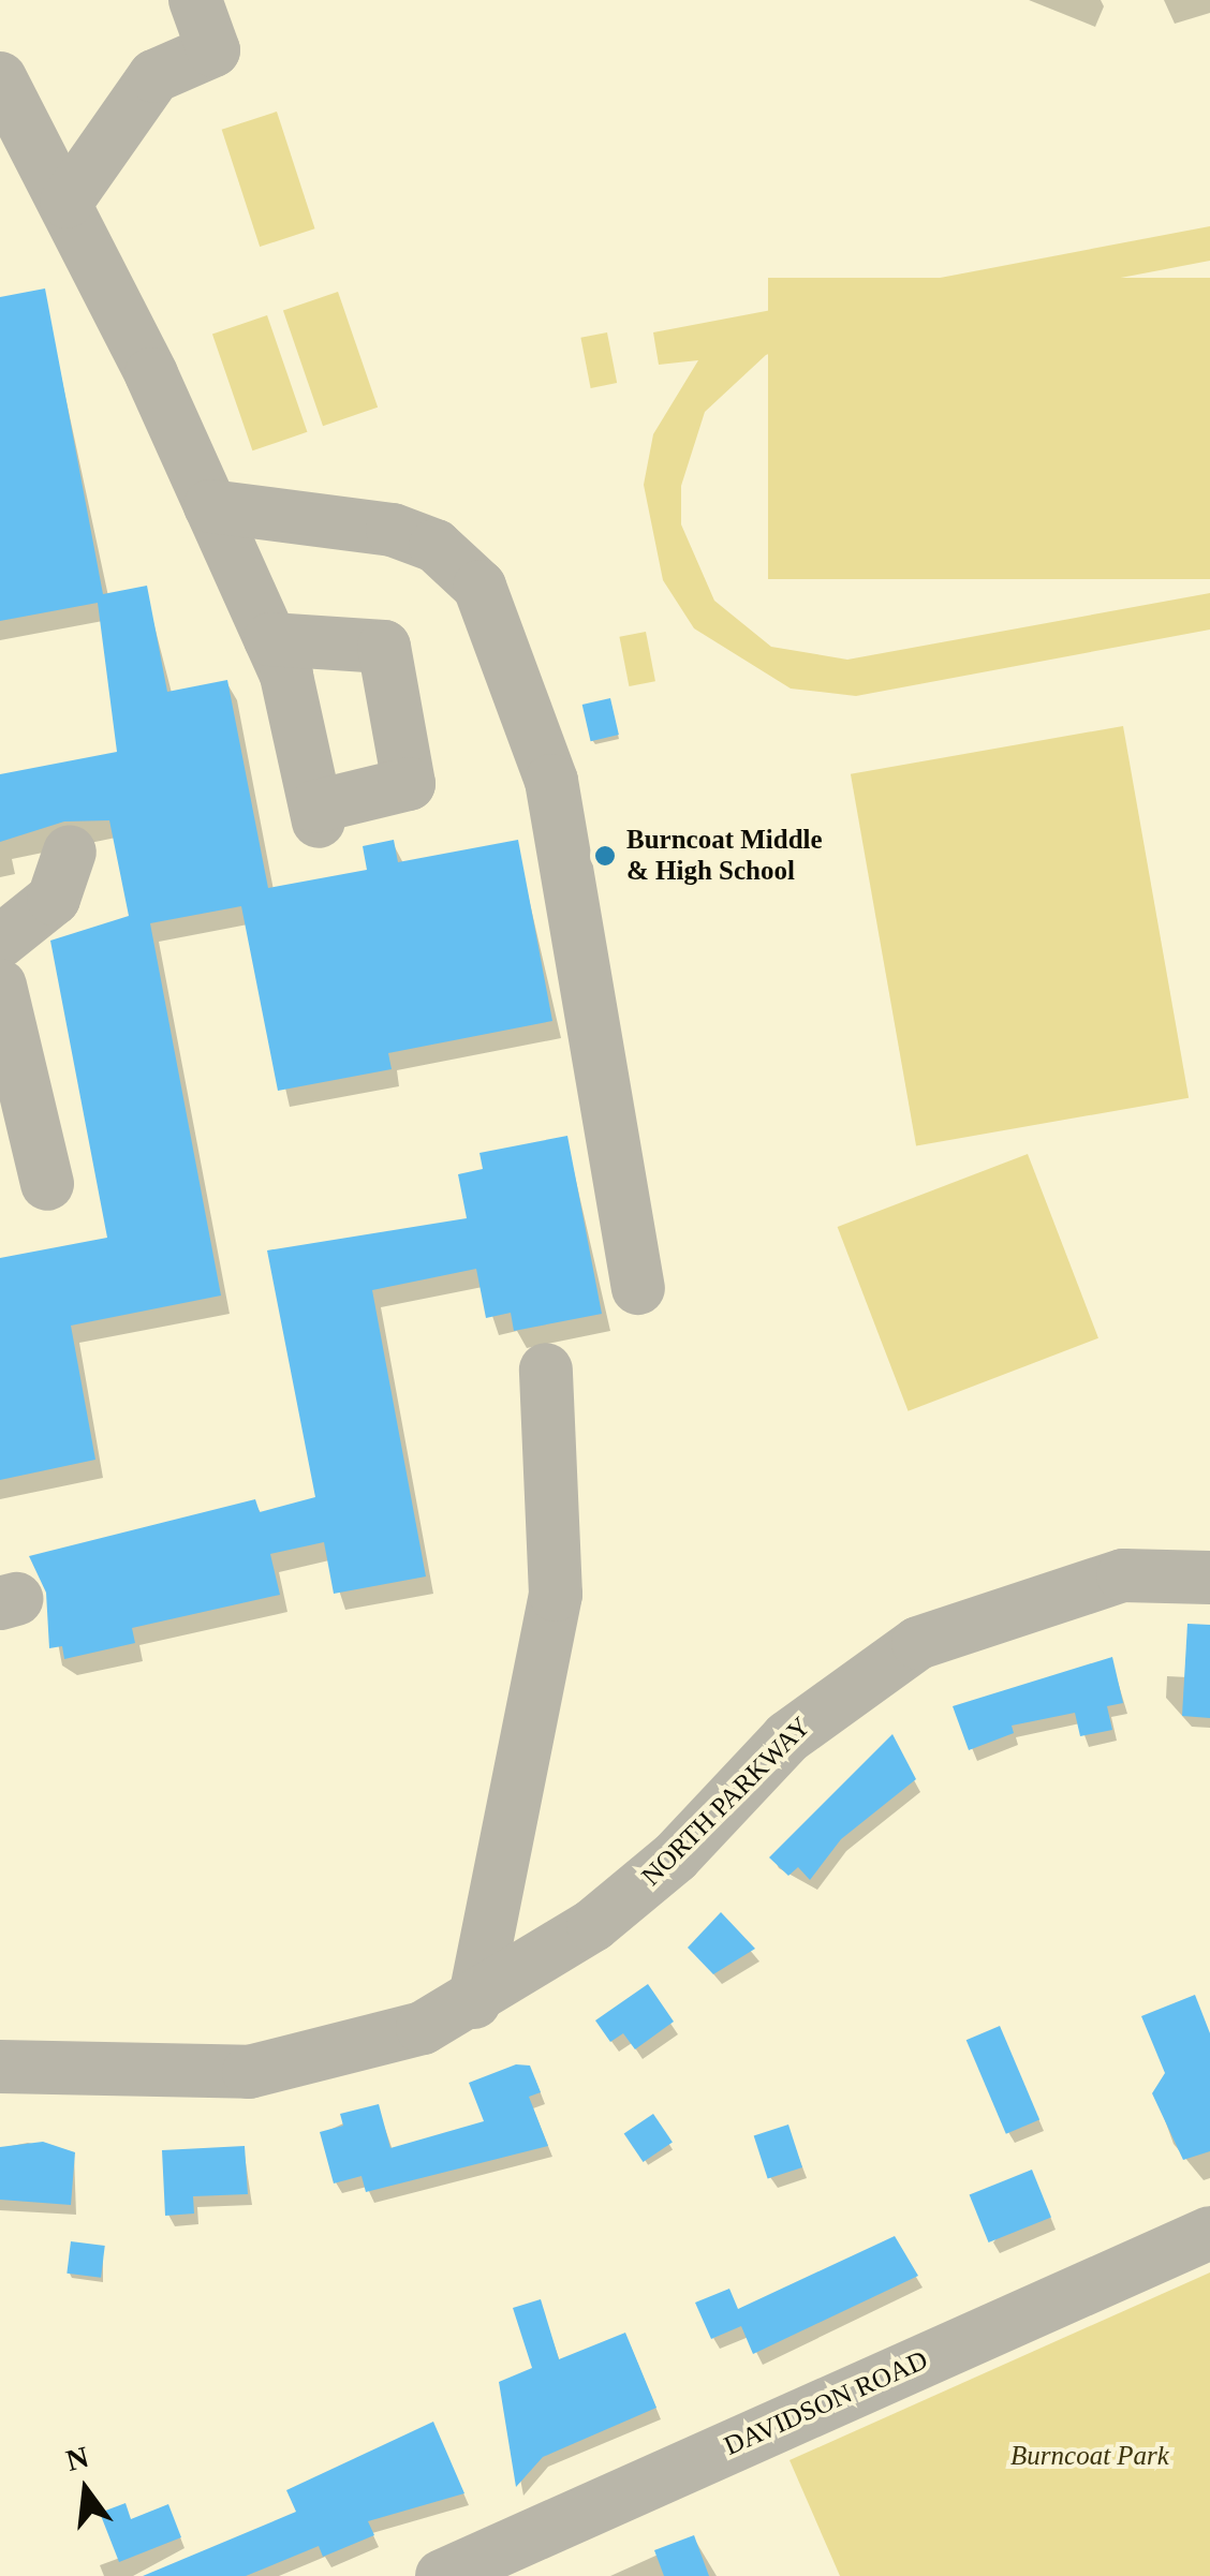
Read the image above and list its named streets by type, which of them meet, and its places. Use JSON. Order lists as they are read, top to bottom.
{
  "streets": {
    "street": ["NORTH PARKWAY", "DAVIDSON ROAD"]
  },
  "parks": ["Burncoat Park"],
  "places": ["Burncoat Middle & High School"],
  "north": "top"
}
